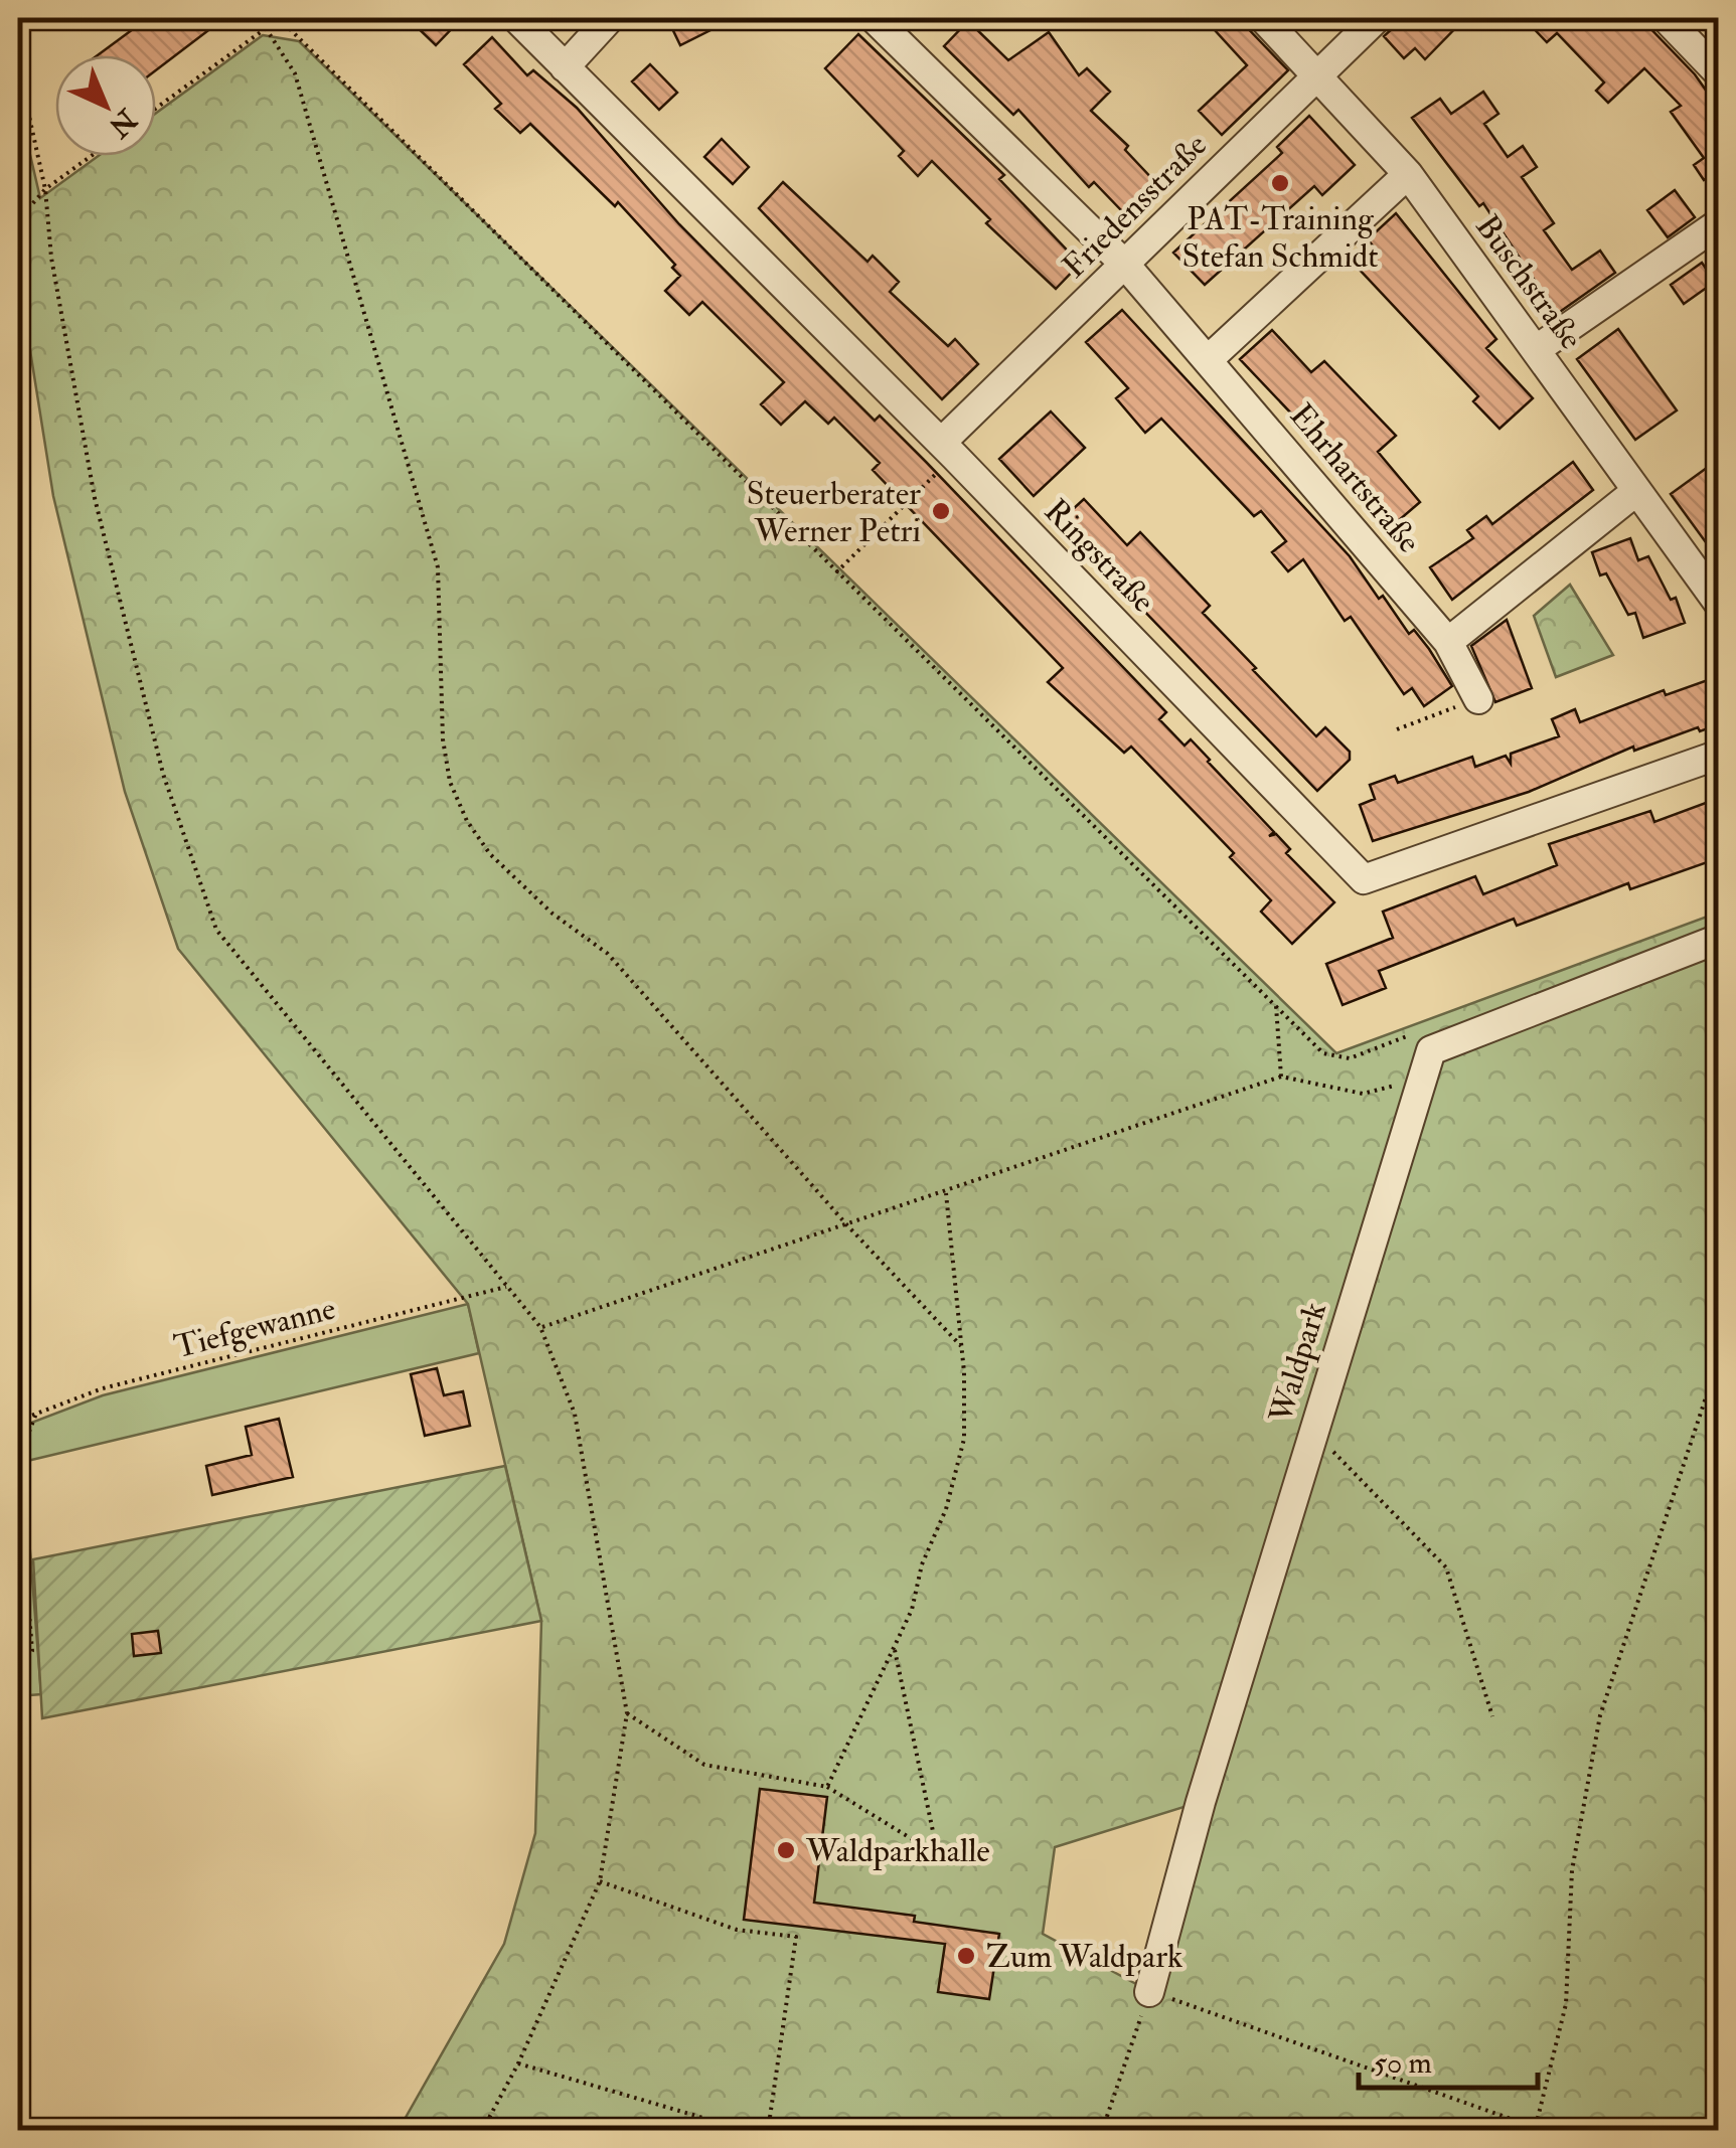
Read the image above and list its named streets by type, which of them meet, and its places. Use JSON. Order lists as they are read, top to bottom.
{
  "streets": {
    "street": [
      "Friedensstraße",
      "Buschstraße",
      "Ehrhartstraße",
      "Ringstraße",
      "Waldpark"
    ],
    "path": ["Tiefgewanne"]
  },
  "crossings": [
    ["Friedensstraße", "Buschstraße"],
    ["Friedensstraße", "Ehrhartstraße"],
    ["Friedensstraße", "Ringstraße"]
  ],
  "places": [
    "PAT-Training Stefan Schmidt",
    "Steuerberater Werner Petri",
    "Waldparkhalle",
    "Zum Waldpark"
  ],
  "scale_bar": "50 m",
  "north": "bottom right"
}
